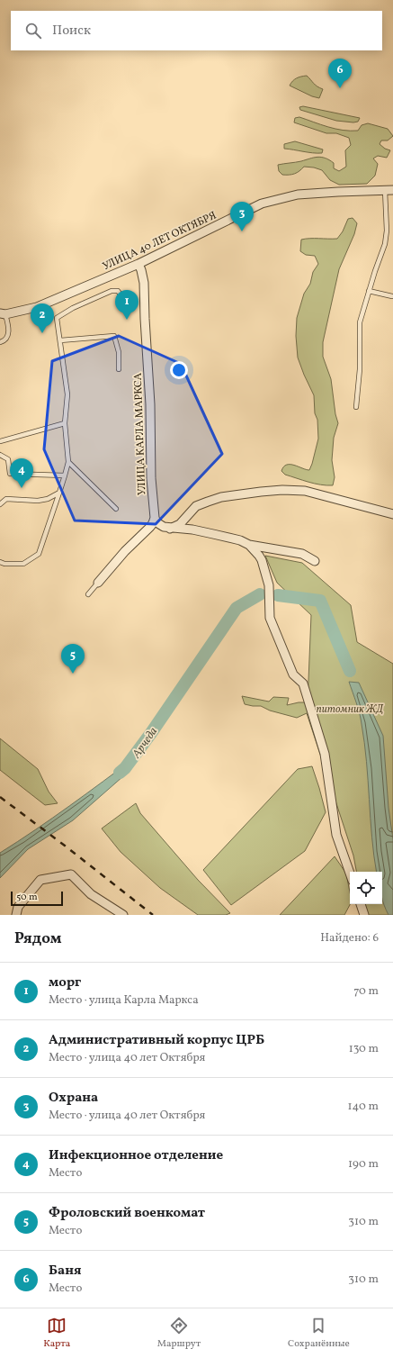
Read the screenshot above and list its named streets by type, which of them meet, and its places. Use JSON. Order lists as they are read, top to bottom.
{
  "streets": {
    "street": ["УЛИЦА 40 ЛЕТ ОКТЯБРЯ", "УЛИЦА КАРЛА МАРКСА"]
  },
  "crossings": [
    ["УЛИЦА 40 ЛЕТ ОКТЯБРЯ", "УЛИЦА КАРЛА МАРКСА"]
  ],
  "water": ["Арчеда"],
  "parks": ["питомник ЖД"],
  "scale_bar": "50 m",
  "page": {
    "search": "Поиск",
    "pins": [
      "6",
      "3",
      "1",
      "2",
      "4",
      "5"
    ],
    "scale": "50 m",
    "heading": ["Рядом", "Найдено: 6"],
    "list": [
      {
        "mark": "1",
        "name": "морг",
        "note": "Место · улица Карла Маркса",
        "value": "70 m"
      },
      {
        "mark": "2",
        "name": "Административный корпус ЦРБ",
        "note": "Место · улица 40 лет Октября",
        "value": "130 m"
      },
      {
        "mark": "3",
        "name": "Охрана",
        "note": "Место · улица 40 лет Октября",
        "value": "140 m"
      },
      {
        "mark": "4",
        "name": "Инфекционное отделение",
        "note": "Место",
        "value": "190 m"
      },
      {
        "mark": "5",
        "name": "Фроловский военкомат",
        "note": "Место",
        "value": "310 m"
      },
      {
        "mark": "6",
        "name": "Баня",
        "note": "Место",
        "value": "310 m"
      }
    ],
    "nav": ["Карта", "Маршрут", "Сохранённые"]
  }
}
